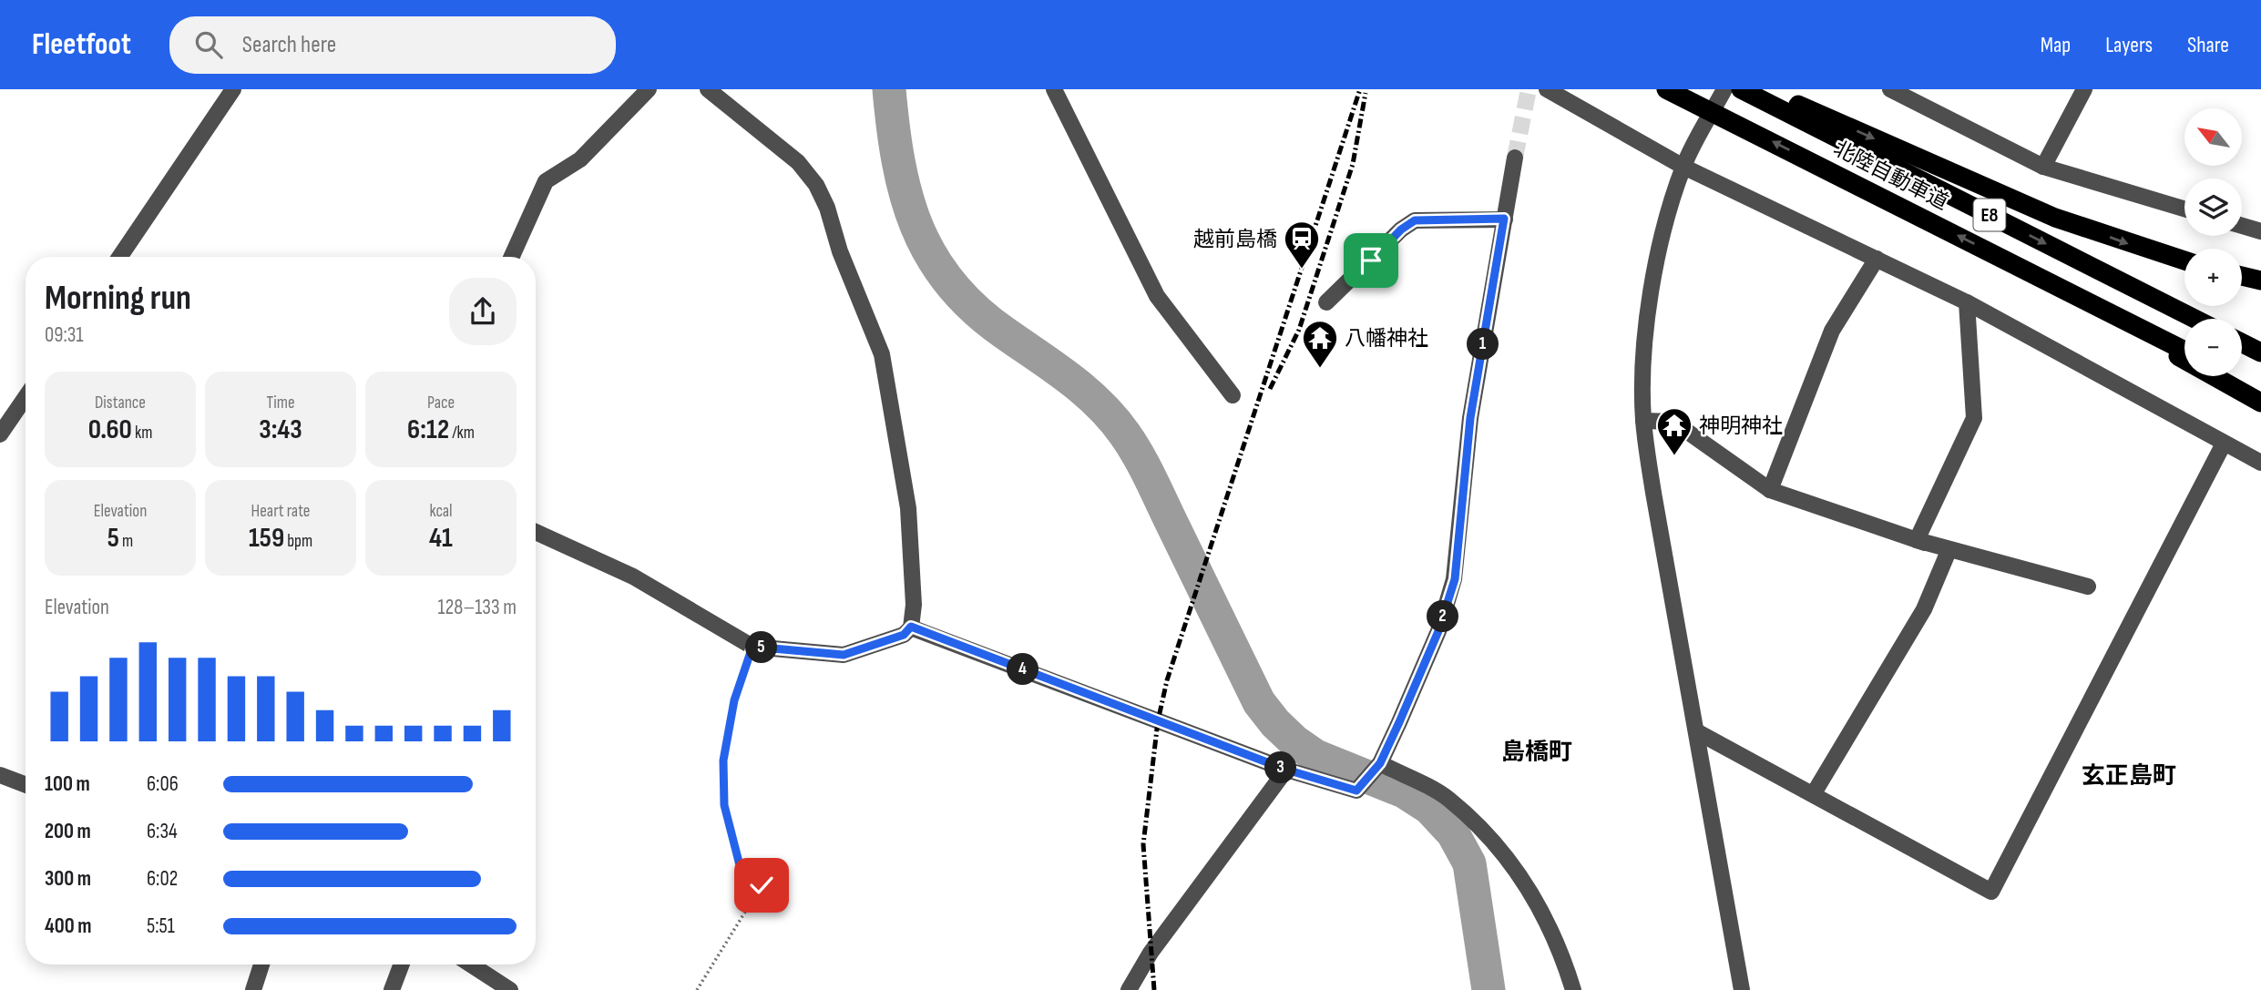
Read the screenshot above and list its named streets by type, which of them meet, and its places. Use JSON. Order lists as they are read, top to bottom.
{
  "streets": {
    "highway": ["北陸自動車道", "E8"]
  },
  "districts": ["島橋町", "玄正島町"],
  "places": {
    "station": ["越前島橋"],
    "temple": ["八幡神社", "神明神社"]
  },
  "north": "top left",
  "page": {
    "header": "Fleetfoot",
    "search": "Search here",
    "nav": ["Map", "Layers", "Share"],
    "map_buttons": ["+", "−"],
    "heading": ["Morning run", "09:31"],
    "pins": [
      "1",
      "2",
      "5",
      "4",
      "3"
    ],
    "stats": [
      ["Distance", "0.60 km"],
      ["Time", "3:43"],
      ["Pace", "6:12 /km"],
      ["Elevation", "5 m"],
      ["Heart rate", "159 bpm"],
      ["kcal", "41"]
    ],
    "chart": ["Elevation", "128–133 m"],
    "list": [
      {
        "name": "100 m",
        "note": "6:06"
      },
      {
        "name": "200 m",
        "note": "6:34"
      },
      {
        "name": "300 m",
        "note": "6:02"
      },
      {
        "name": "400 m",
        "note": "5:51"
      }
    ]
  }
}
